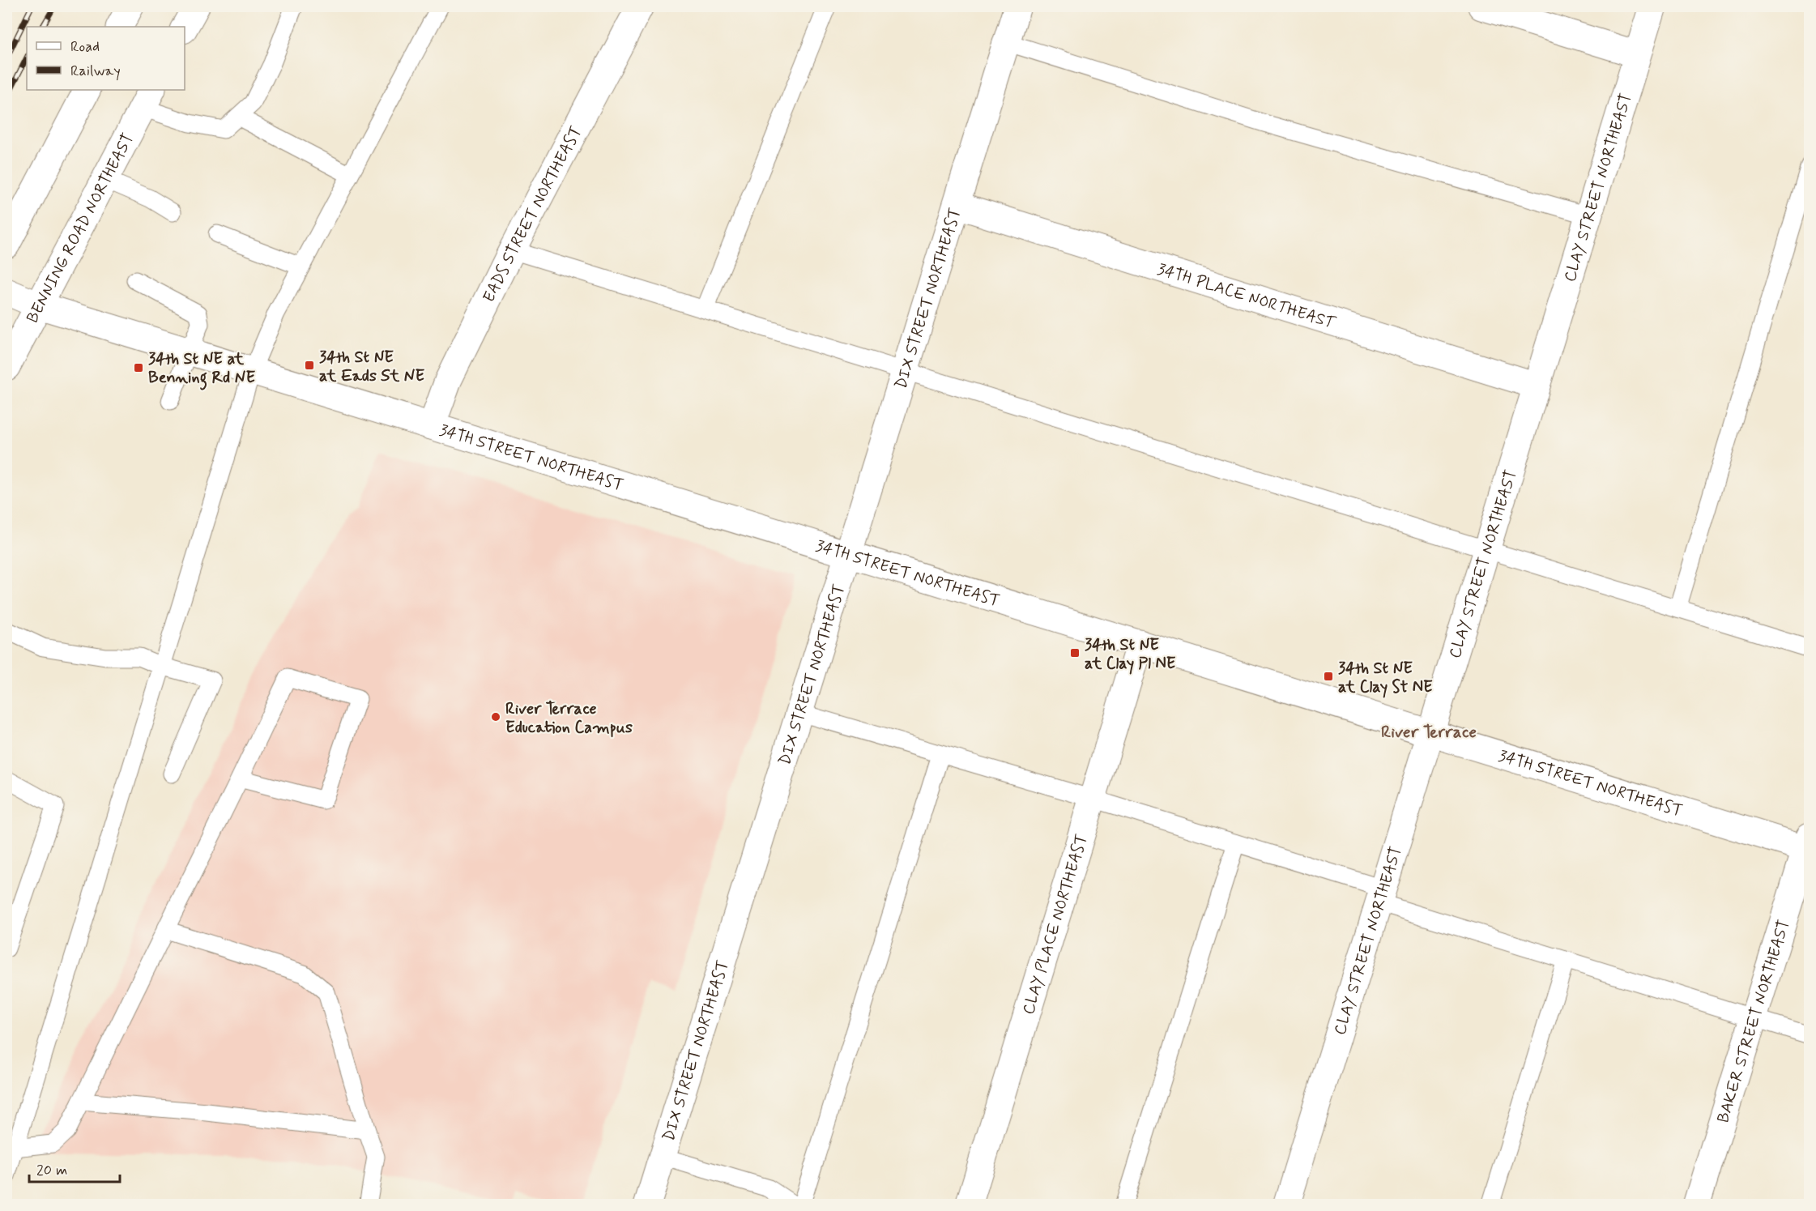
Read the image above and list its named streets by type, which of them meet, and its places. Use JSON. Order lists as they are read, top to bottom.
{
  "streets": {
    "street": [
      "CLAY STREET NORTHEAST",
      "EADS STREET NORTHEAST",
      "BENNING ROAD NORTHEAST",
      "34TH PLACE NORTHEAST",
      "DIX STREET NORTHEAST",
      "34TH STREET NORTHEAST",
      "CLAY PLACE NORTHEAST",
      "BAKER STREET NORTHEAST"
    ]
  },
  "crossings": [
    ["CLAY STREET NORTHEAST", "34TH PLACE NORTHEAST"],
    ["CLAY STREET NORTHEAST", "34TH STREET NORTHEAST"],
    ["EADS STREET NORTHEAST", "34TH STREET NORTHEAST"],
    ["BENNING ROAD NORTHEAST", "34TH STREET NORTHEAST"],
    ["34TH PLACE NORTHEAST", "DIX STREET NORTHEAST"],
    ["DIX STREET NORTHEAST", "34TH STREET NORTHEAST"],
    ["34TH STREET NORTHEAST", "CLAY PLACE NORTHEAST"],
    ["34TH STREET NORTHEAST", "BAKER STREET NORTHEAST"]
  ],
  "districts": ["River Terrace"],
  "places": {
    "transit": [
      "34th St NE at Eads St NE",
      "34th St NE at Benning Rd NE",
      "34th St NE at Clay Pl NE",
      "34th St NE at Clay St NE"
    ],
    "other": ["River Terrace Education Campus"]
  },
  "legend": ["Road", "Railway"],
  "scale_bar": "20 m"
}
